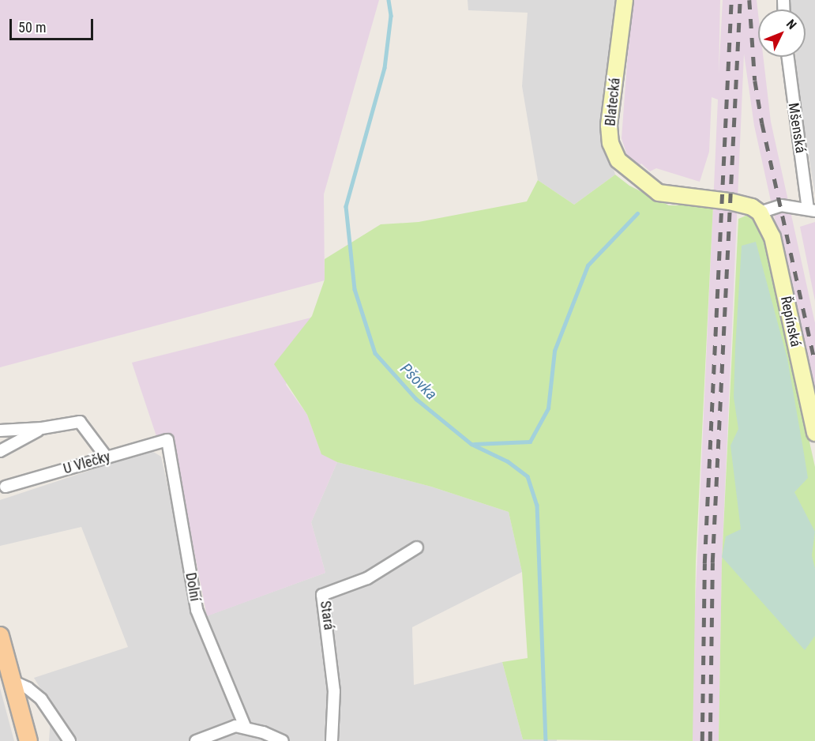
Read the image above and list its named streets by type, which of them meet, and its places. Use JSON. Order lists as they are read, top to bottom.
{
  "streets": {
    "street": [
      "Blatecká",
      "Mšenská",
      "Řepínská",
      "U Vlečky",
      "Dolní",
      "Stará"
    ]
  },
  "crossings": [
    ["Blatecká", "Řepínská"],
    ["U Vlečky", "Dolní"]
  ],
  "water": ["Pšovka"],
  "scale_bar": "50 m",
  "north": "top right"
}
